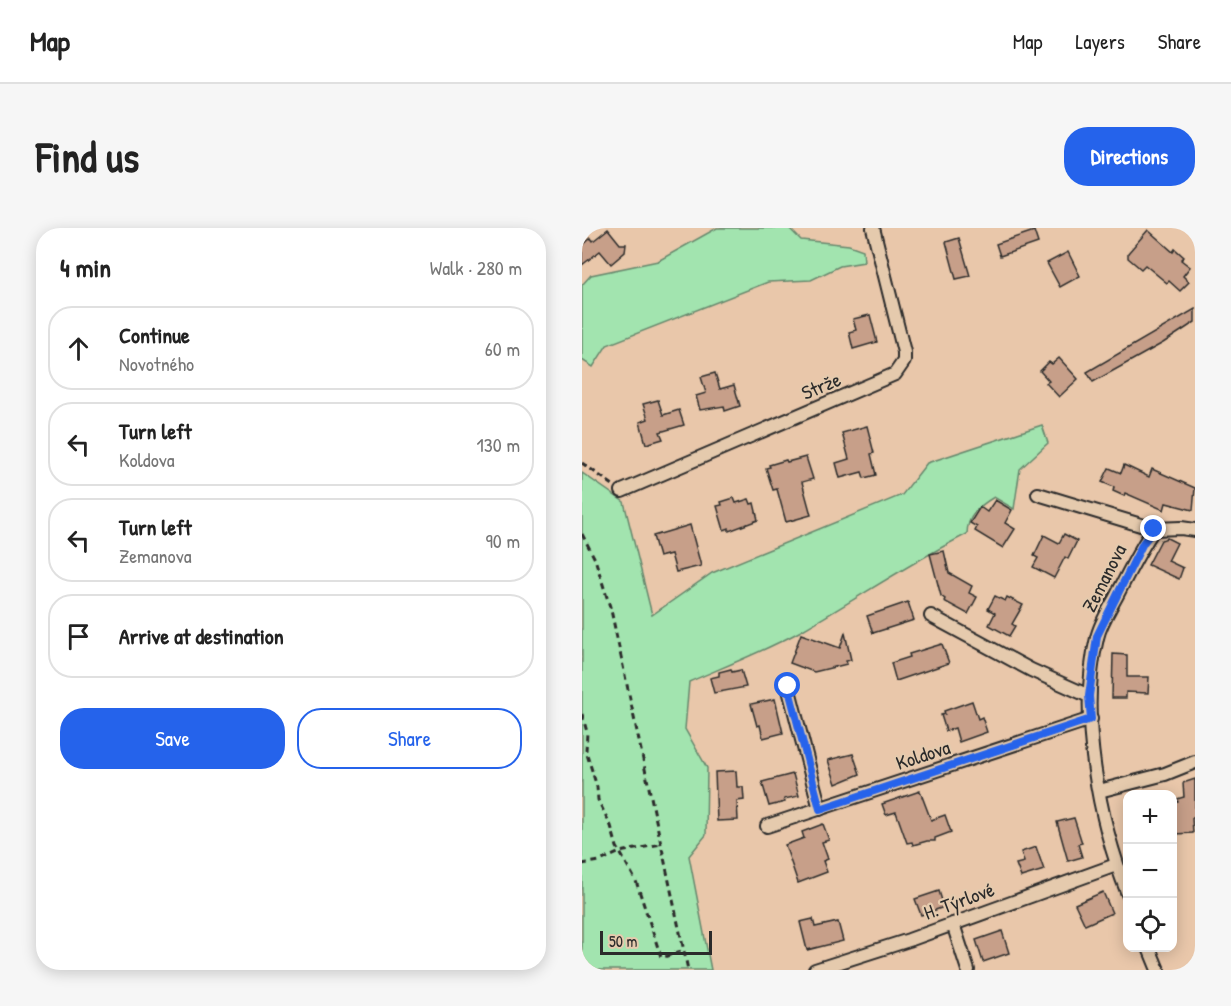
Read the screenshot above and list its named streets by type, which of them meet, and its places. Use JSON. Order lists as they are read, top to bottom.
{
  "streets": {
    "street": [
      "Strže",
      "Zemanova",
      "Koldova",
      "H. Týrlové"
    ]
  },
  "crossings": [
    ["Zemanova", "Koldova"],
    ["Zemanova", "H. Týrlové"]
  ],
  "scale_bar": "50 m",
  "page": {
    "header": "Map",
    "nav": ["Map", "Layers", "Share"],
    "buttons": [
      "Directions",
      ["Save", "Share"]
    ],
    "title": "Find us",
    "heading": ["4 min", "Walk · 280 m"],
    "list": [
      ["Continue", "Novotného", "60 m"],
      ["Turn left", "Koldova", "130 m"],
      ["Turn left", "Zemanova", "90 m"],
      "Arrive at destination"
    ],
    "map_buttons": ["+", "−"],
    "scale": "50 m"
  }
}
